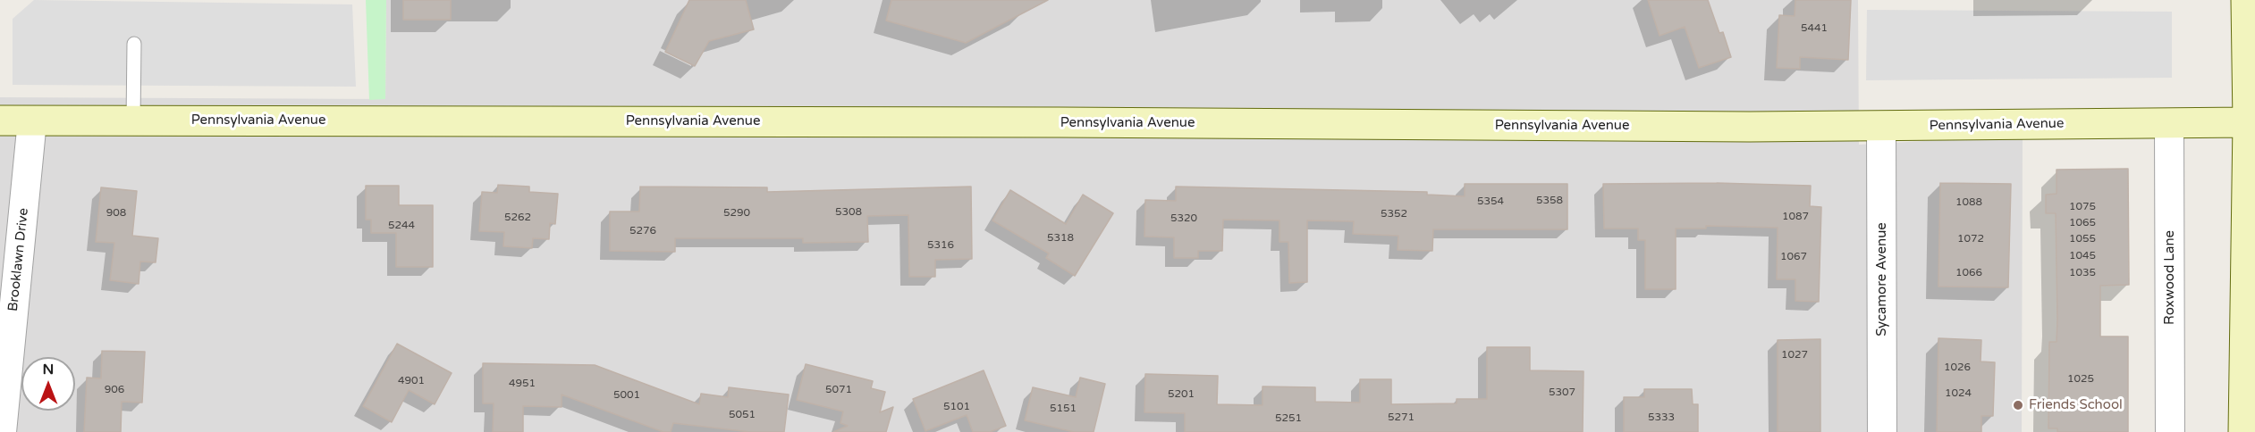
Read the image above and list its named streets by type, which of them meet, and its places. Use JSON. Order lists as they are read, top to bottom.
{
  "streets": {
    "street": [
      "Pennsylvania Avenue",
      "Brooklawn Drive",
      "Roxwood Lane",
      "Sycamore Avenue"
    ]
  },
  "crossings": [
    ["Pennsylvania Avenue", "Brooklawn Drive"],
    ["Pennsylvania Avenue", "Roxwood Lane"],
    ["Pennsylvania Avenue", "Sycamore Avenue"]
  ],
  "places": ["Friends School"],
  "house_numbers": [
    "5441",
    "5358",
    "5354",
    "1088",
    "1075",
    "5308",
    "908",
    "5290",
    "5352",
    "1087",
    "5262",
    "5320",
    "1065",
    "5244",
    "5276",
    "5318",
    "1072",
    "1055",
    "5316",
    "1045",
    "1067",
    "1066",
    "1035",
    "1027",
    "1026",
    "1025",
    "4901",
    "4951",
    "906",
    "5071",
    "5307",
    "1024",
    "5201",
    "5001",
    "5101",
    "5151",
    "5051",
    "5271",
    "5333",
    "5251"
  ],
  "north": "top"
}
